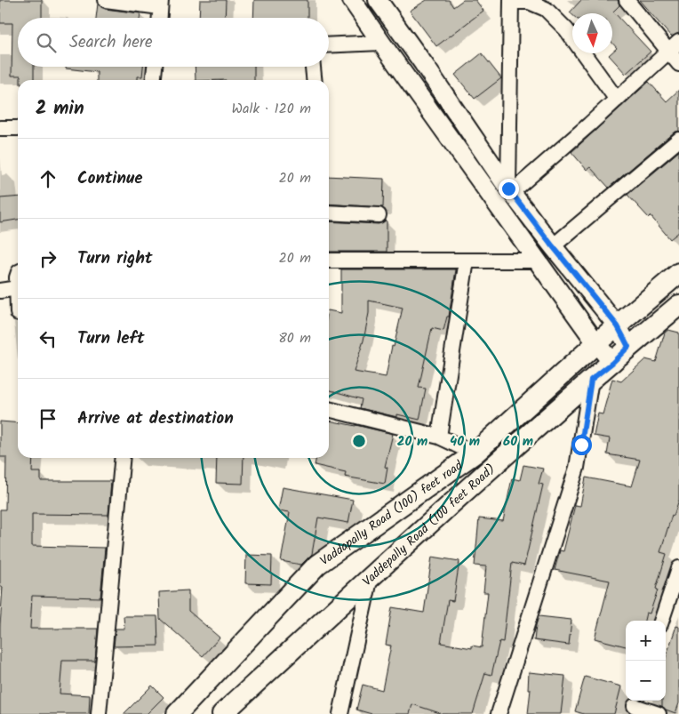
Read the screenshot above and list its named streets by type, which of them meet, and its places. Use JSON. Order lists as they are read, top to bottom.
{
  "streets": {
    "main road": ["Vaddapally Road (100) feet road", "Vaddepally Road (100 feet Road)"]
  },
  "north": "bottom",
  "page": {
    "search": "Search here",
    "heading": ["2 min", "Walk · 120 m"],
    "list": [
      ["Continue", "20 m"],
      ["Turn right", "20 m"],
      ["Turn left", "80 m"],
      "Arrive at destination"
    ],
    "map_buttons": ["+", "−"]
  },
  "rings": ["20 m", "40 m", "60 m"]
}
